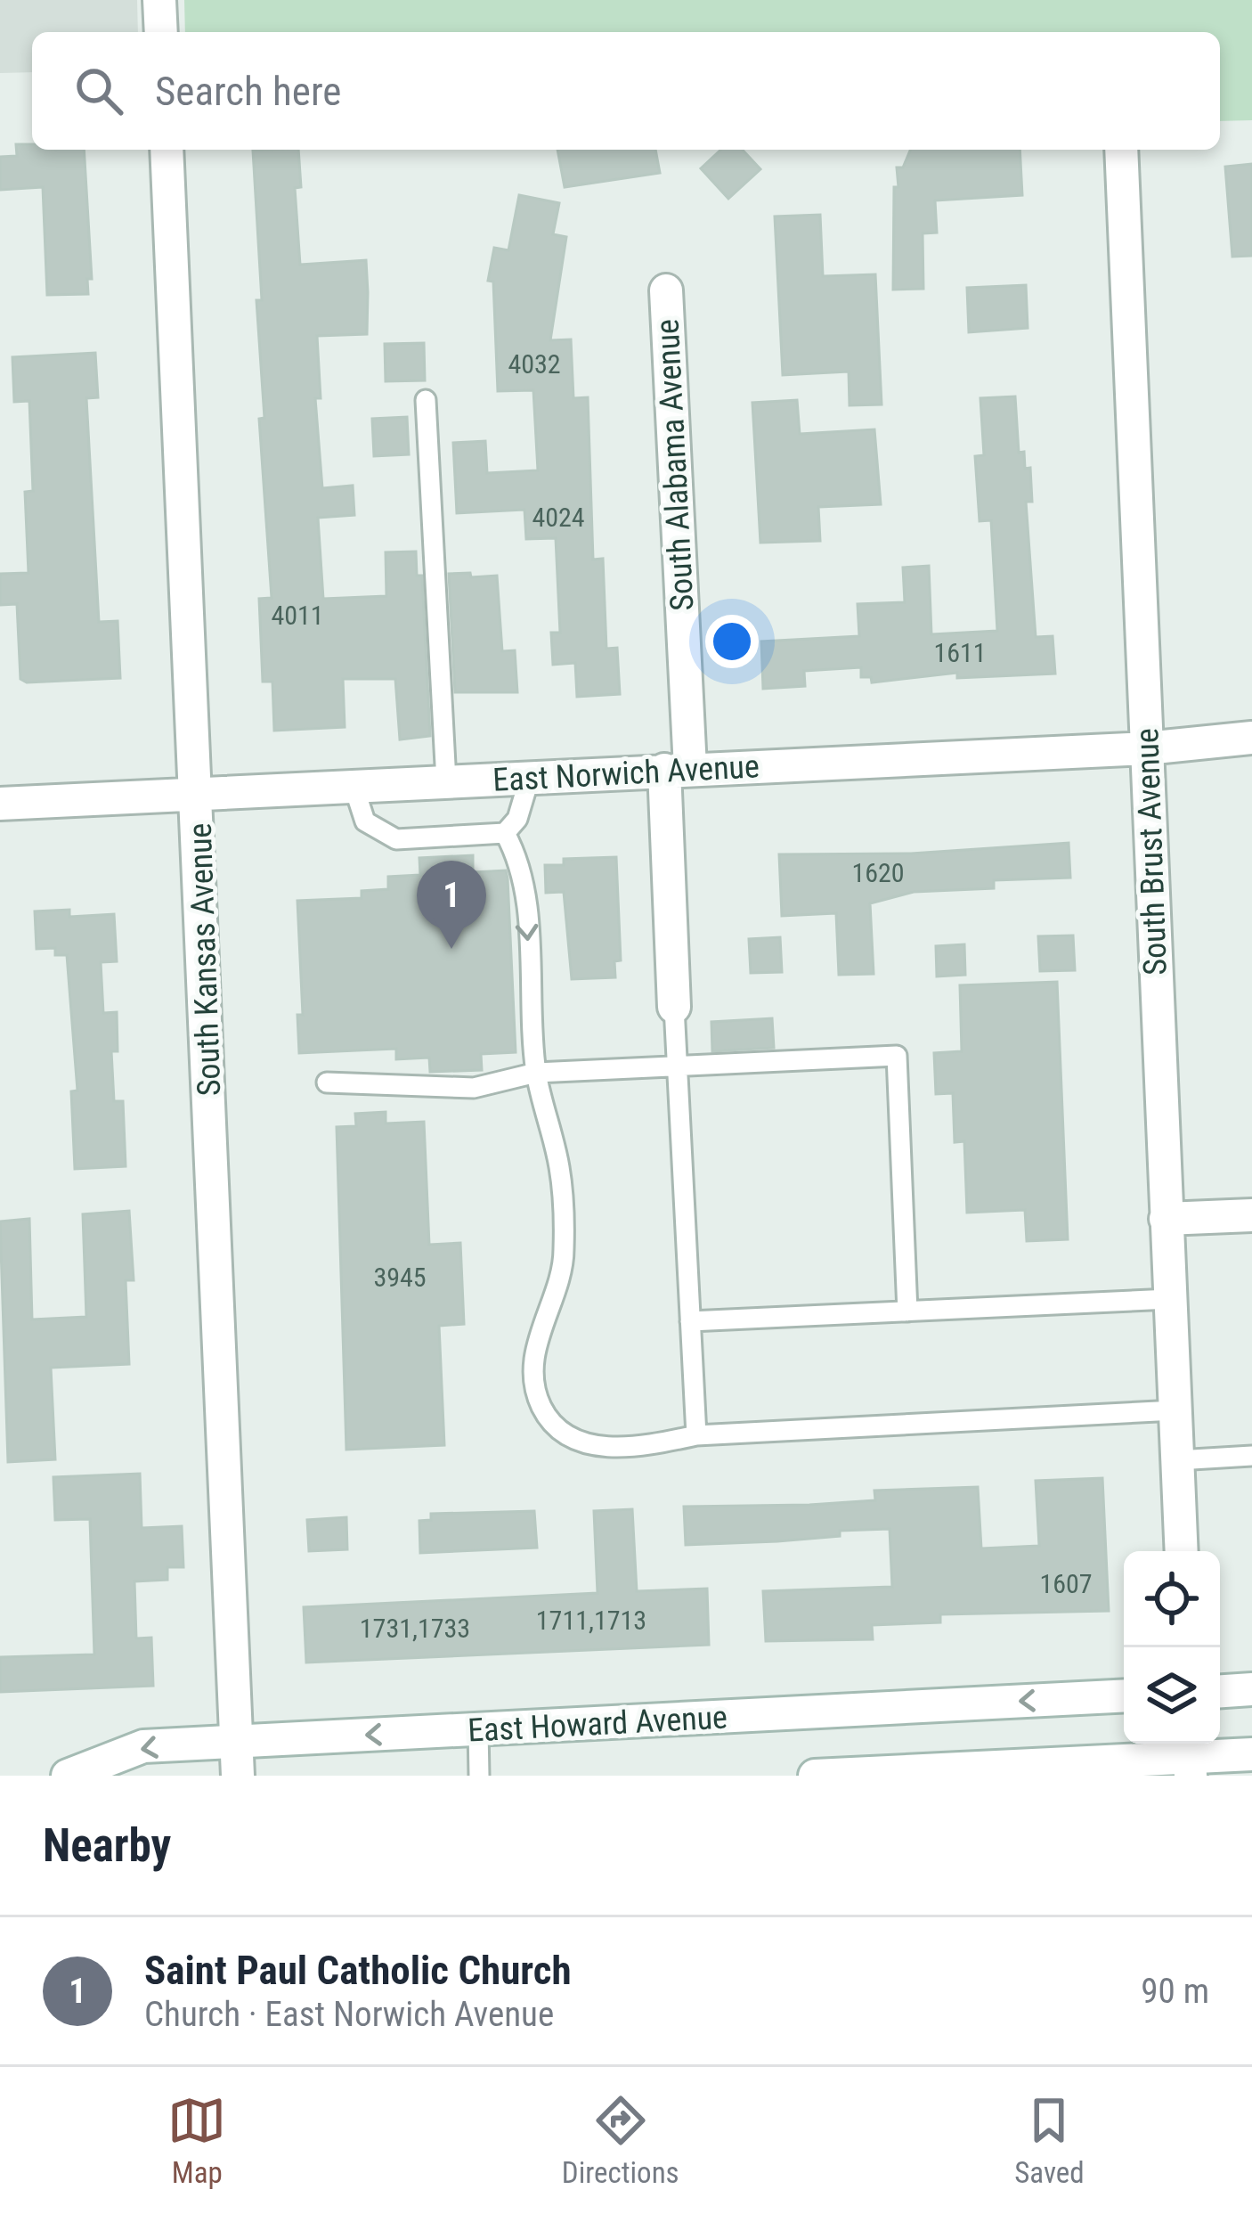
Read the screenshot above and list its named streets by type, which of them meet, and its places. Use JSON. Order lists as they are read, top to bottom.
{
  "streets": {
    "street": [
      "South Alabama Avenue",
      "East Norwich Avenue",
      "South Brust Avenue",
      "South Kansas Avenue",
      "East Howard Avenue"
    ]
  },
  "crossings": [
    ["South Alabama Avenue", "East Norwich Avenue"],
    ["East Norwich Avenue", "South Brust Avenue"],
    ["East Norwich Avenue", "South Kansas Avenue"],
    ["South Kansas Avenue", "East Howard Avenue"]
  ],
  "one_way": ["East Howard Avenue"],
  "house_numbers": [
    "4032",
    "4024",
    "4011",
    "1611",
    "1620",
    "3945",
    "1607",
    "1711,1713",
    "1731,1733"
  ],
  "page": {
    "search": "Search here",
    "pins": "1",
    "heading": "Nearby",
    "list": [
      {
        "mark": "1",
        "name": "Saint Paul Catholic Church",
        "note": "Church · East Norwich Avenue",
        "value": "90 m"
      }
    ],
    "nav": ["Map", "Directions", "Saved"]
  }
}
